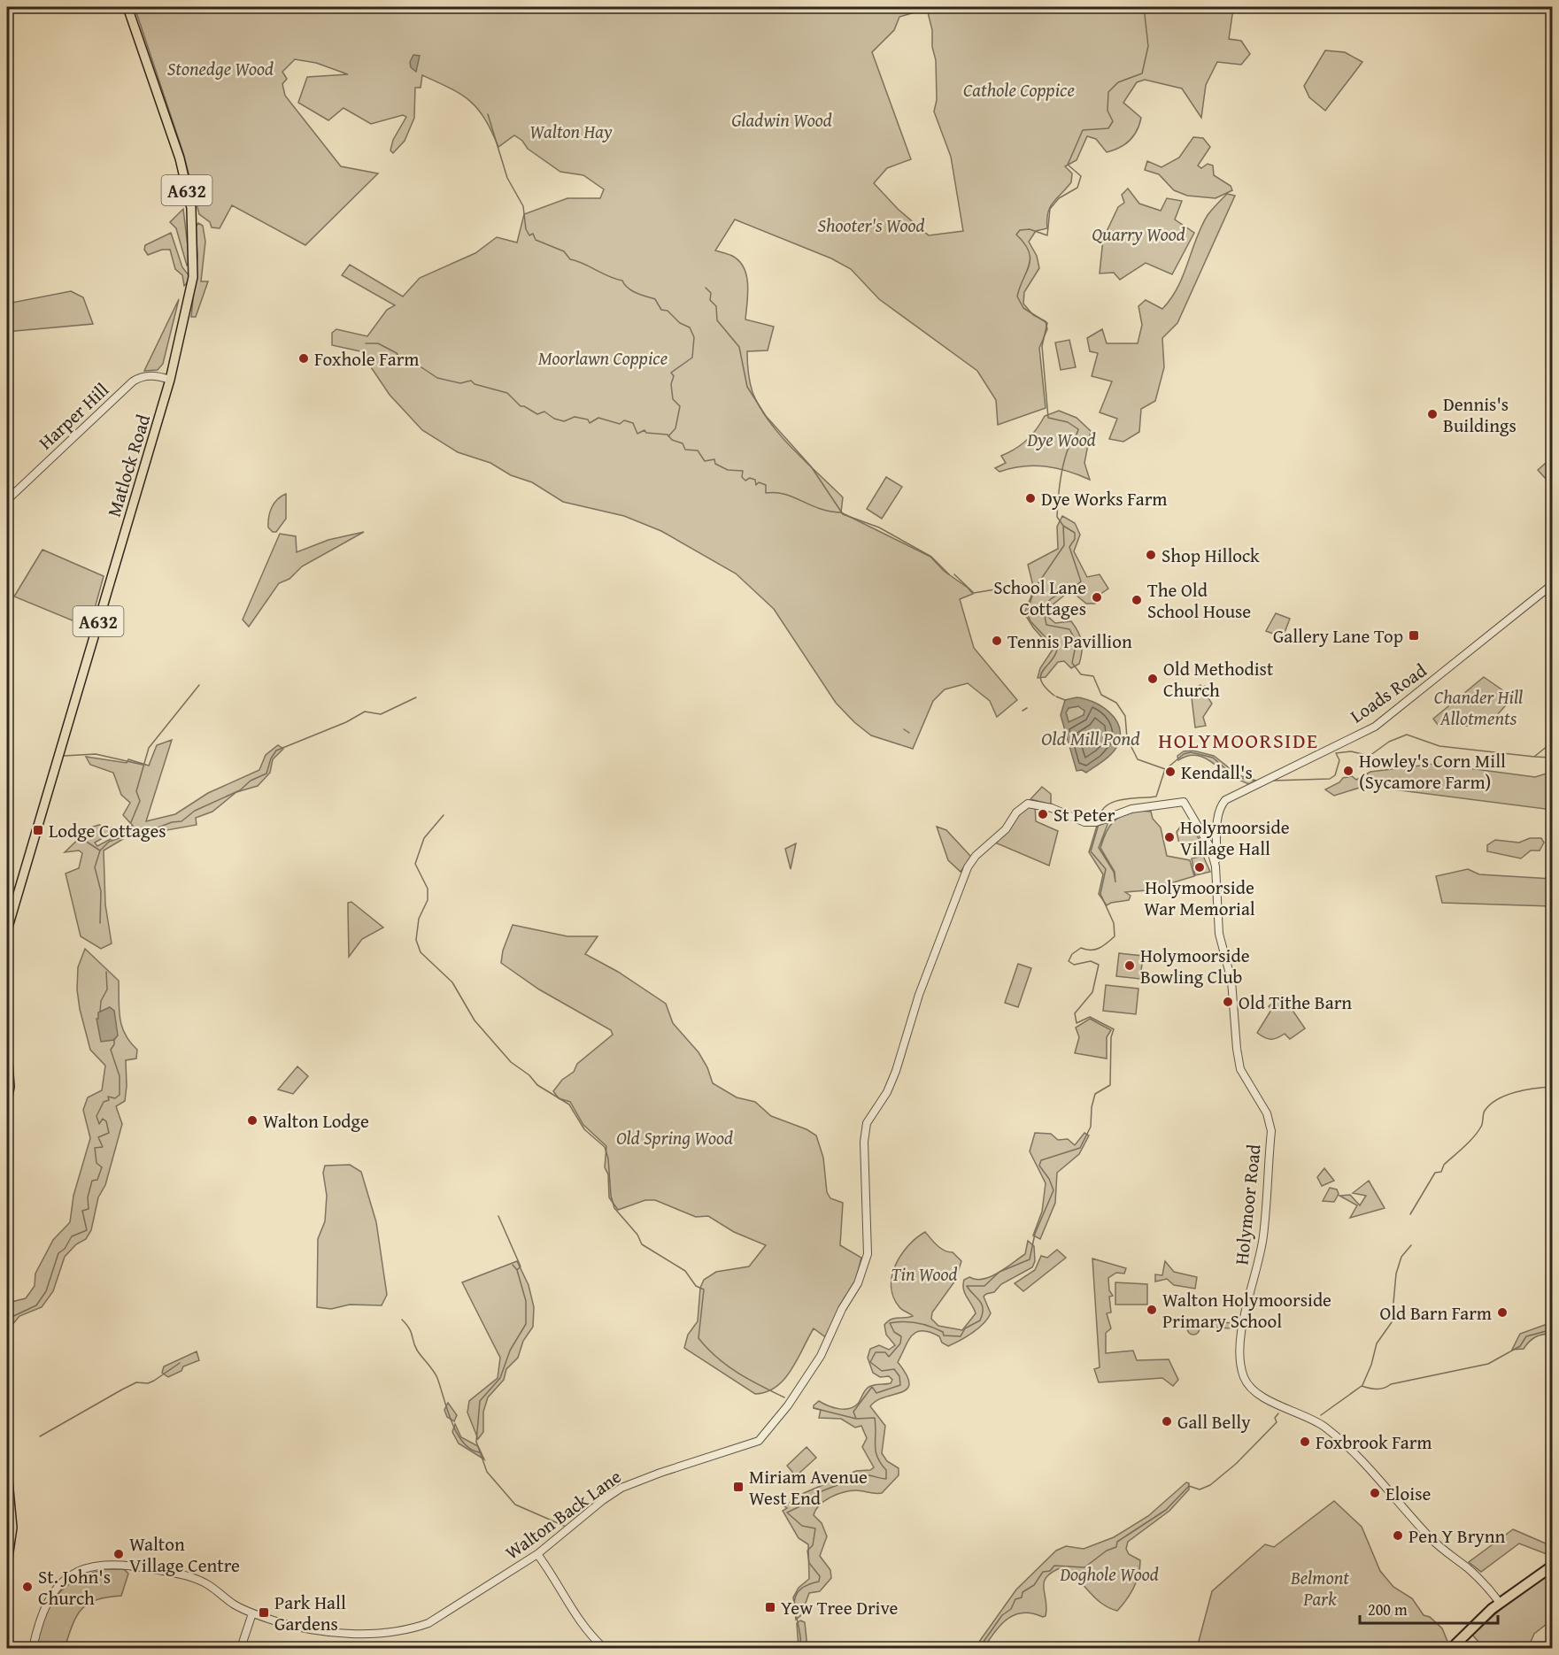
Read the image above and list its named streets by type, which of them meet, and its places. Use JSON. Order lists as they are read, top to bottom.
{
  "streets": {
    "main road": ["A632", "Matlock Road"],
    "street": [
      "Harper Hill",
      "Loads Road",
      "Holymoor Road",
      "Walton Back Lane"
    ]
  },
  "crossings": [
    ["Harper Hill", "Matlock Road"],
    ["Loads Road", "Holymoor Road"],
    ["Holymoor Road", "Walton Back Lane"]
  ],
  "districts": ["HOLYMOORSIDE"],
  "water": ["Old Mill Pond"],
  "parks": [
    "Stonedge Wood",
    "Cathole Coppice",
    "Gladwin Wood",
    "Walton Hay",
    "Shooter's Wood",
    "Quarry Wood",
    "Moorlawn Coppice",
    "Dye Wood",
    "Chander Hill Allotments",
    "Old Spring Wood",
    "Tin Wood",
    "Doghole Wood",
    "Belmont Park"
  ],
  "places": {
    "other": [
      "Foxhole Farm",
      "Dennis's Buildings",
      "Dye Works Farm",
      "Shop Hillock",
      "School Lane Cottages",
      "The Old School House",
      "Tennis Pavillion",
      "Old Methodist Church",
      "Howley's Corn Mill (Sycamore Farm)",
      "Kendall's",
      "St Peter",
      "Holymoorside Village Hall",
      "Holymoorside War Memorial",
      "Holymoorside Bowling Club",
      "Old Tithe Barn",
      "Walton Lodge",
      "Walton Holymoorside Primary School",
      "Old Barn Farm",
      "Gall Belly",
      "Foxbrook Farm",
      "Eloise",
      "Pen Y Brynn",
      "Walton Village Centre",
      "St. John's Church"
    ],
    "transit": [
      "Gallery Lane Top",
      "Lodge Cottages",
      "Miriam Avenue West End",
      "Yew Tree Drive",
      "Park Hall Gardens"
    ]
  },
  "scale_bar": "200 m"
}
